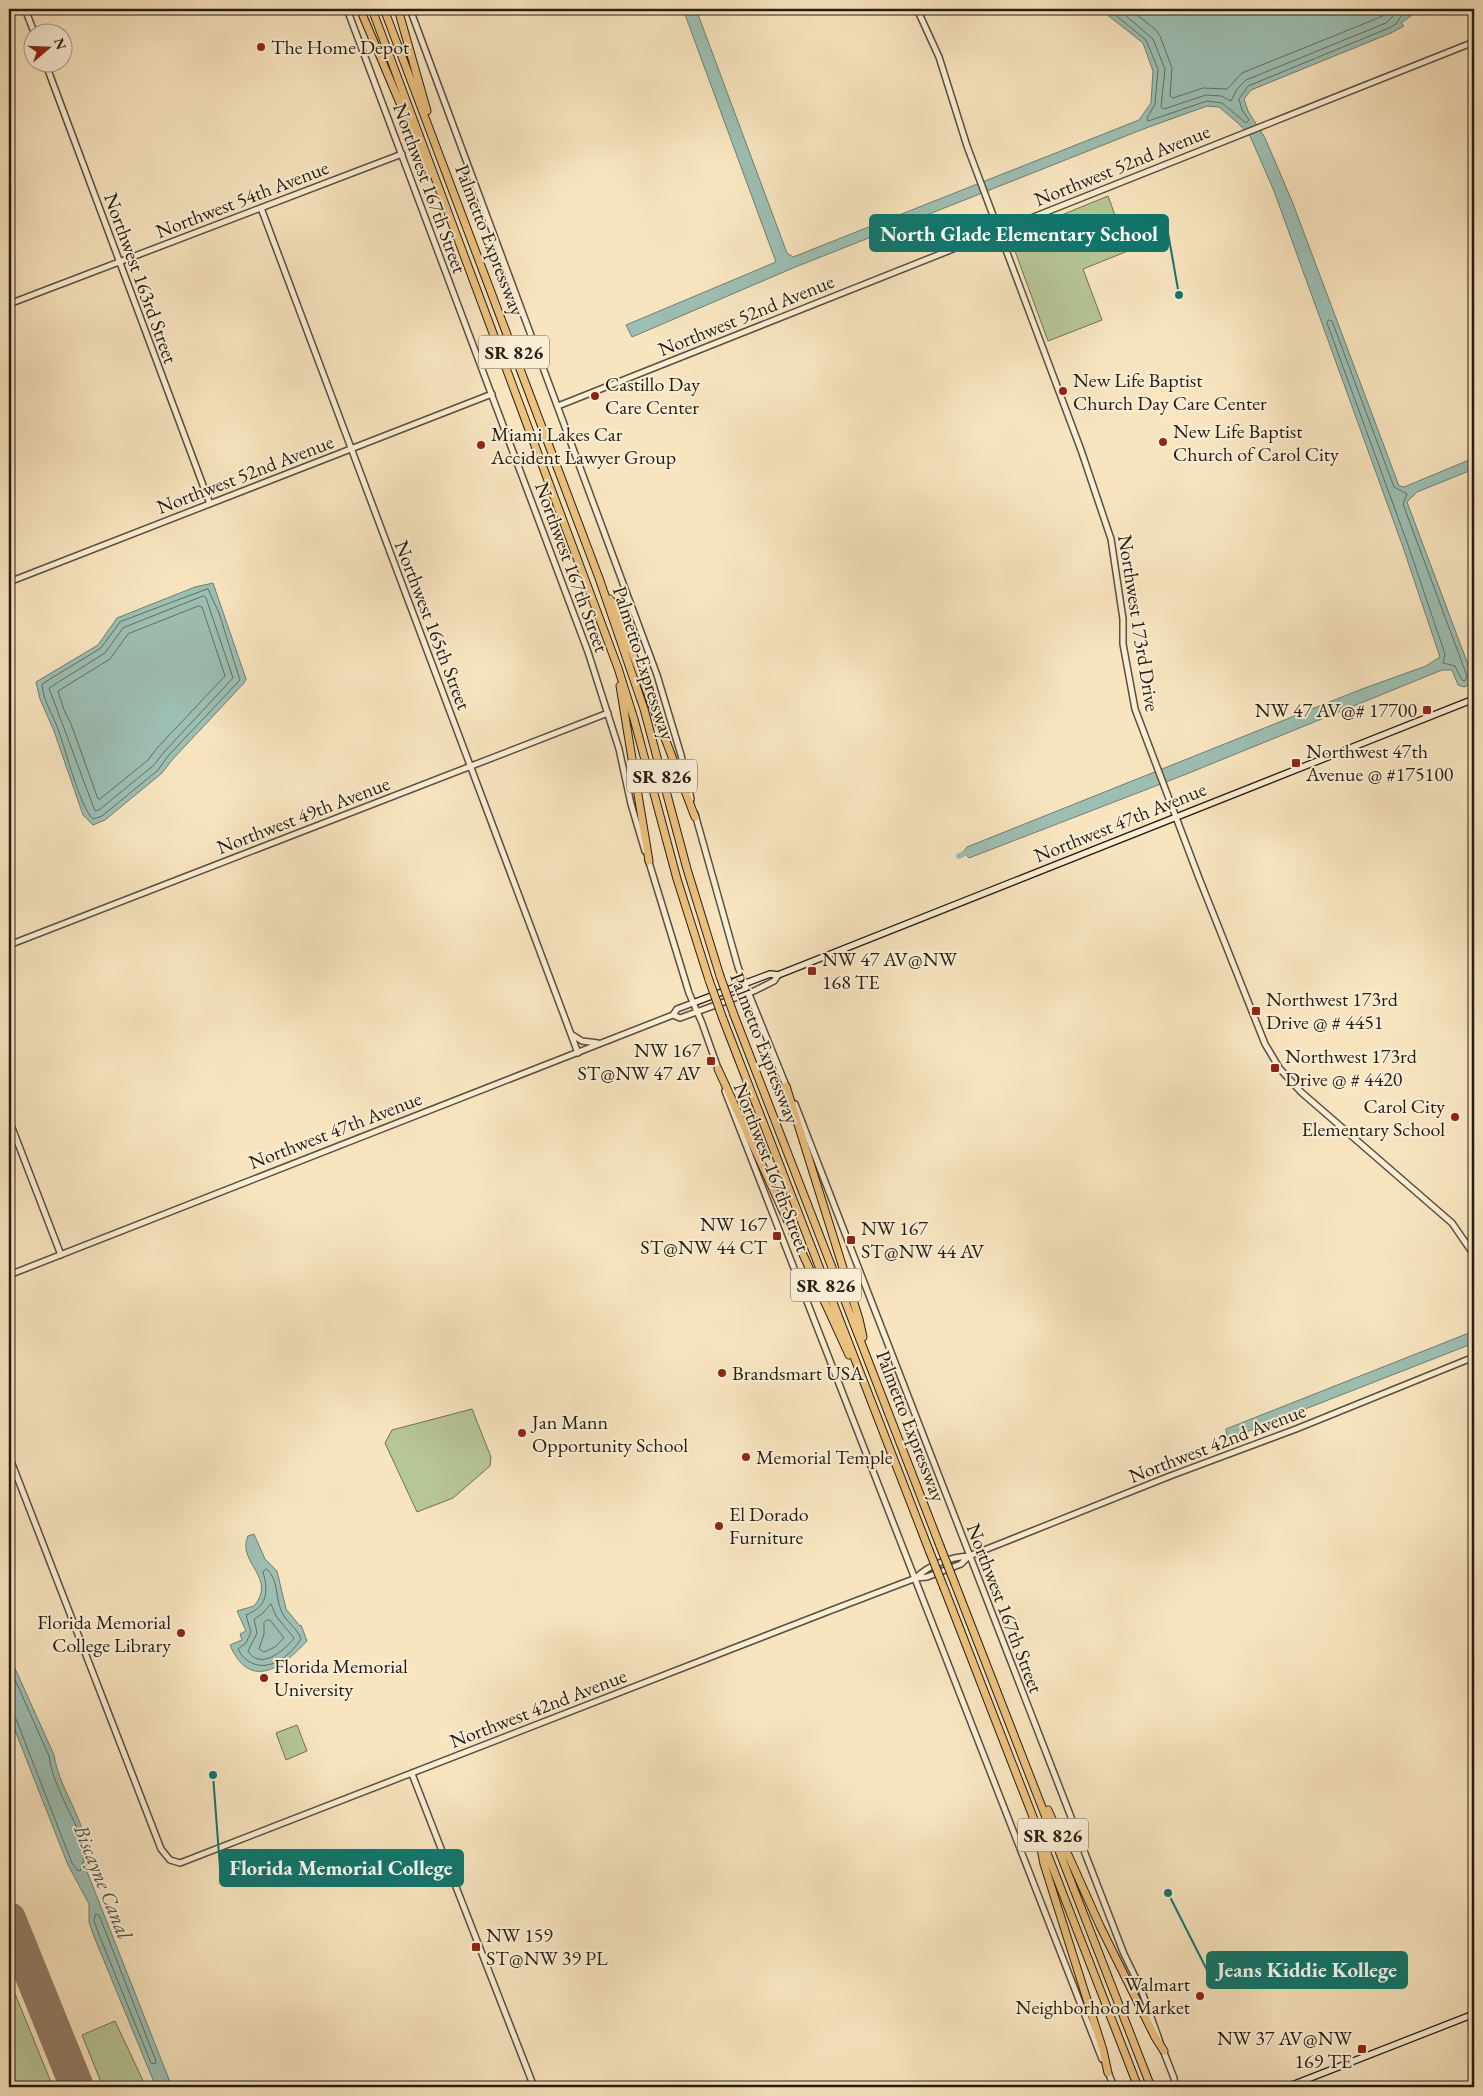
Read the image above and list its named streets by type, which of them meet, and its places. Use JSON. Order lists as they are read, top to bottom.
{
  "streets": {
    "highway": ["Palmetto Expressway", "SR 826"],
    "main road": ["Northwest 47th Avenue"],
    "street": [
      "Northwest 52nd Avenue",
      "Northwest 167th Street",
      "Northwest 54th Avenue",
      "Northwest 163rd Street",
      "Northwest 173rd Drive",
      "Northwest 165th Street",
      "Northwest 49th Avenue",
      "Northwest 42nd Avenue"
    ]
  },
  "crossings": [
    ["Northwest 52nd Avenue", "Northwest 167th Street"],
    ["Northwest 52nd Avenue", "Northwest 163rd Street"],
    ["Northwest 52nd Avenue", "Northwest 173rd Drive"],
    ["Northwest 52nd Avenue", "Northwest 165th Street"],
    ["Northwest 167th Street", "Northwest 54th Avenue"],
    ["Northwest 167th Street", "Northwest 49th Avenue"],
    ["Northwest 167th Street", "Northwest 47th Avenue"],
    ["Northwest 167th Street", "Northwest 42nd Avenue"],
    ["Northwest 54th Avenue", "Northwest 163rd Street"],
    ["Northwest 54th Avenue", "Northwest 165th Street"],
    ["Northwest 173rd Drive", "Northwest 47th Avenue"],
    ["Northwest 165th Street", "Northwest 49th Avenue"],
    ["Northwest 165th Street", "Northwest 47th Avenue"]
  ],
  "water": ["Biscayne Canal"],
  "places": {
    "other": [
      "The Home Depot",
      "North Glade Elementary School",
      "New Life Baptist Church Day Care Center",
      "Castillo Day Care Center",
      "New Life Baptist Church of Carol City",
      "Miami Lakes Car Accident Lawyer Group",
      "Carol City Elementary School",
      "Brandsmart USA",
      "Jan Mann Opportunity School",
      "Memorial Temple",
      "El Dorado Furniture",
      "Florida Memorial College Library",
      "Florida Memorial University",
      "Florida Memorial College",
      "Jeans Kiddie Kollege",
      "Walmart Neighborhood Market"
    ],
    "transit": [
      "NW 47 AV@# 17700",
      "Northwest 47th Avenue @ #175100",
      "NW 47 AV@NW 168 TE",
      "Northwest 173rd Drive @ # 4451",
      "NW 167 ST@NW 47 AV",
      "Northwest 173rd Drive @ # 4420",
      "NW 167 ST@NW 44 CT",
      "NW 167 ST@NW 44 AV",
      "NW 159 ST@NW 39 PL",
      "NW 37 AV@NW 169 TE"
    ]
  },
  "north": "right"
}
